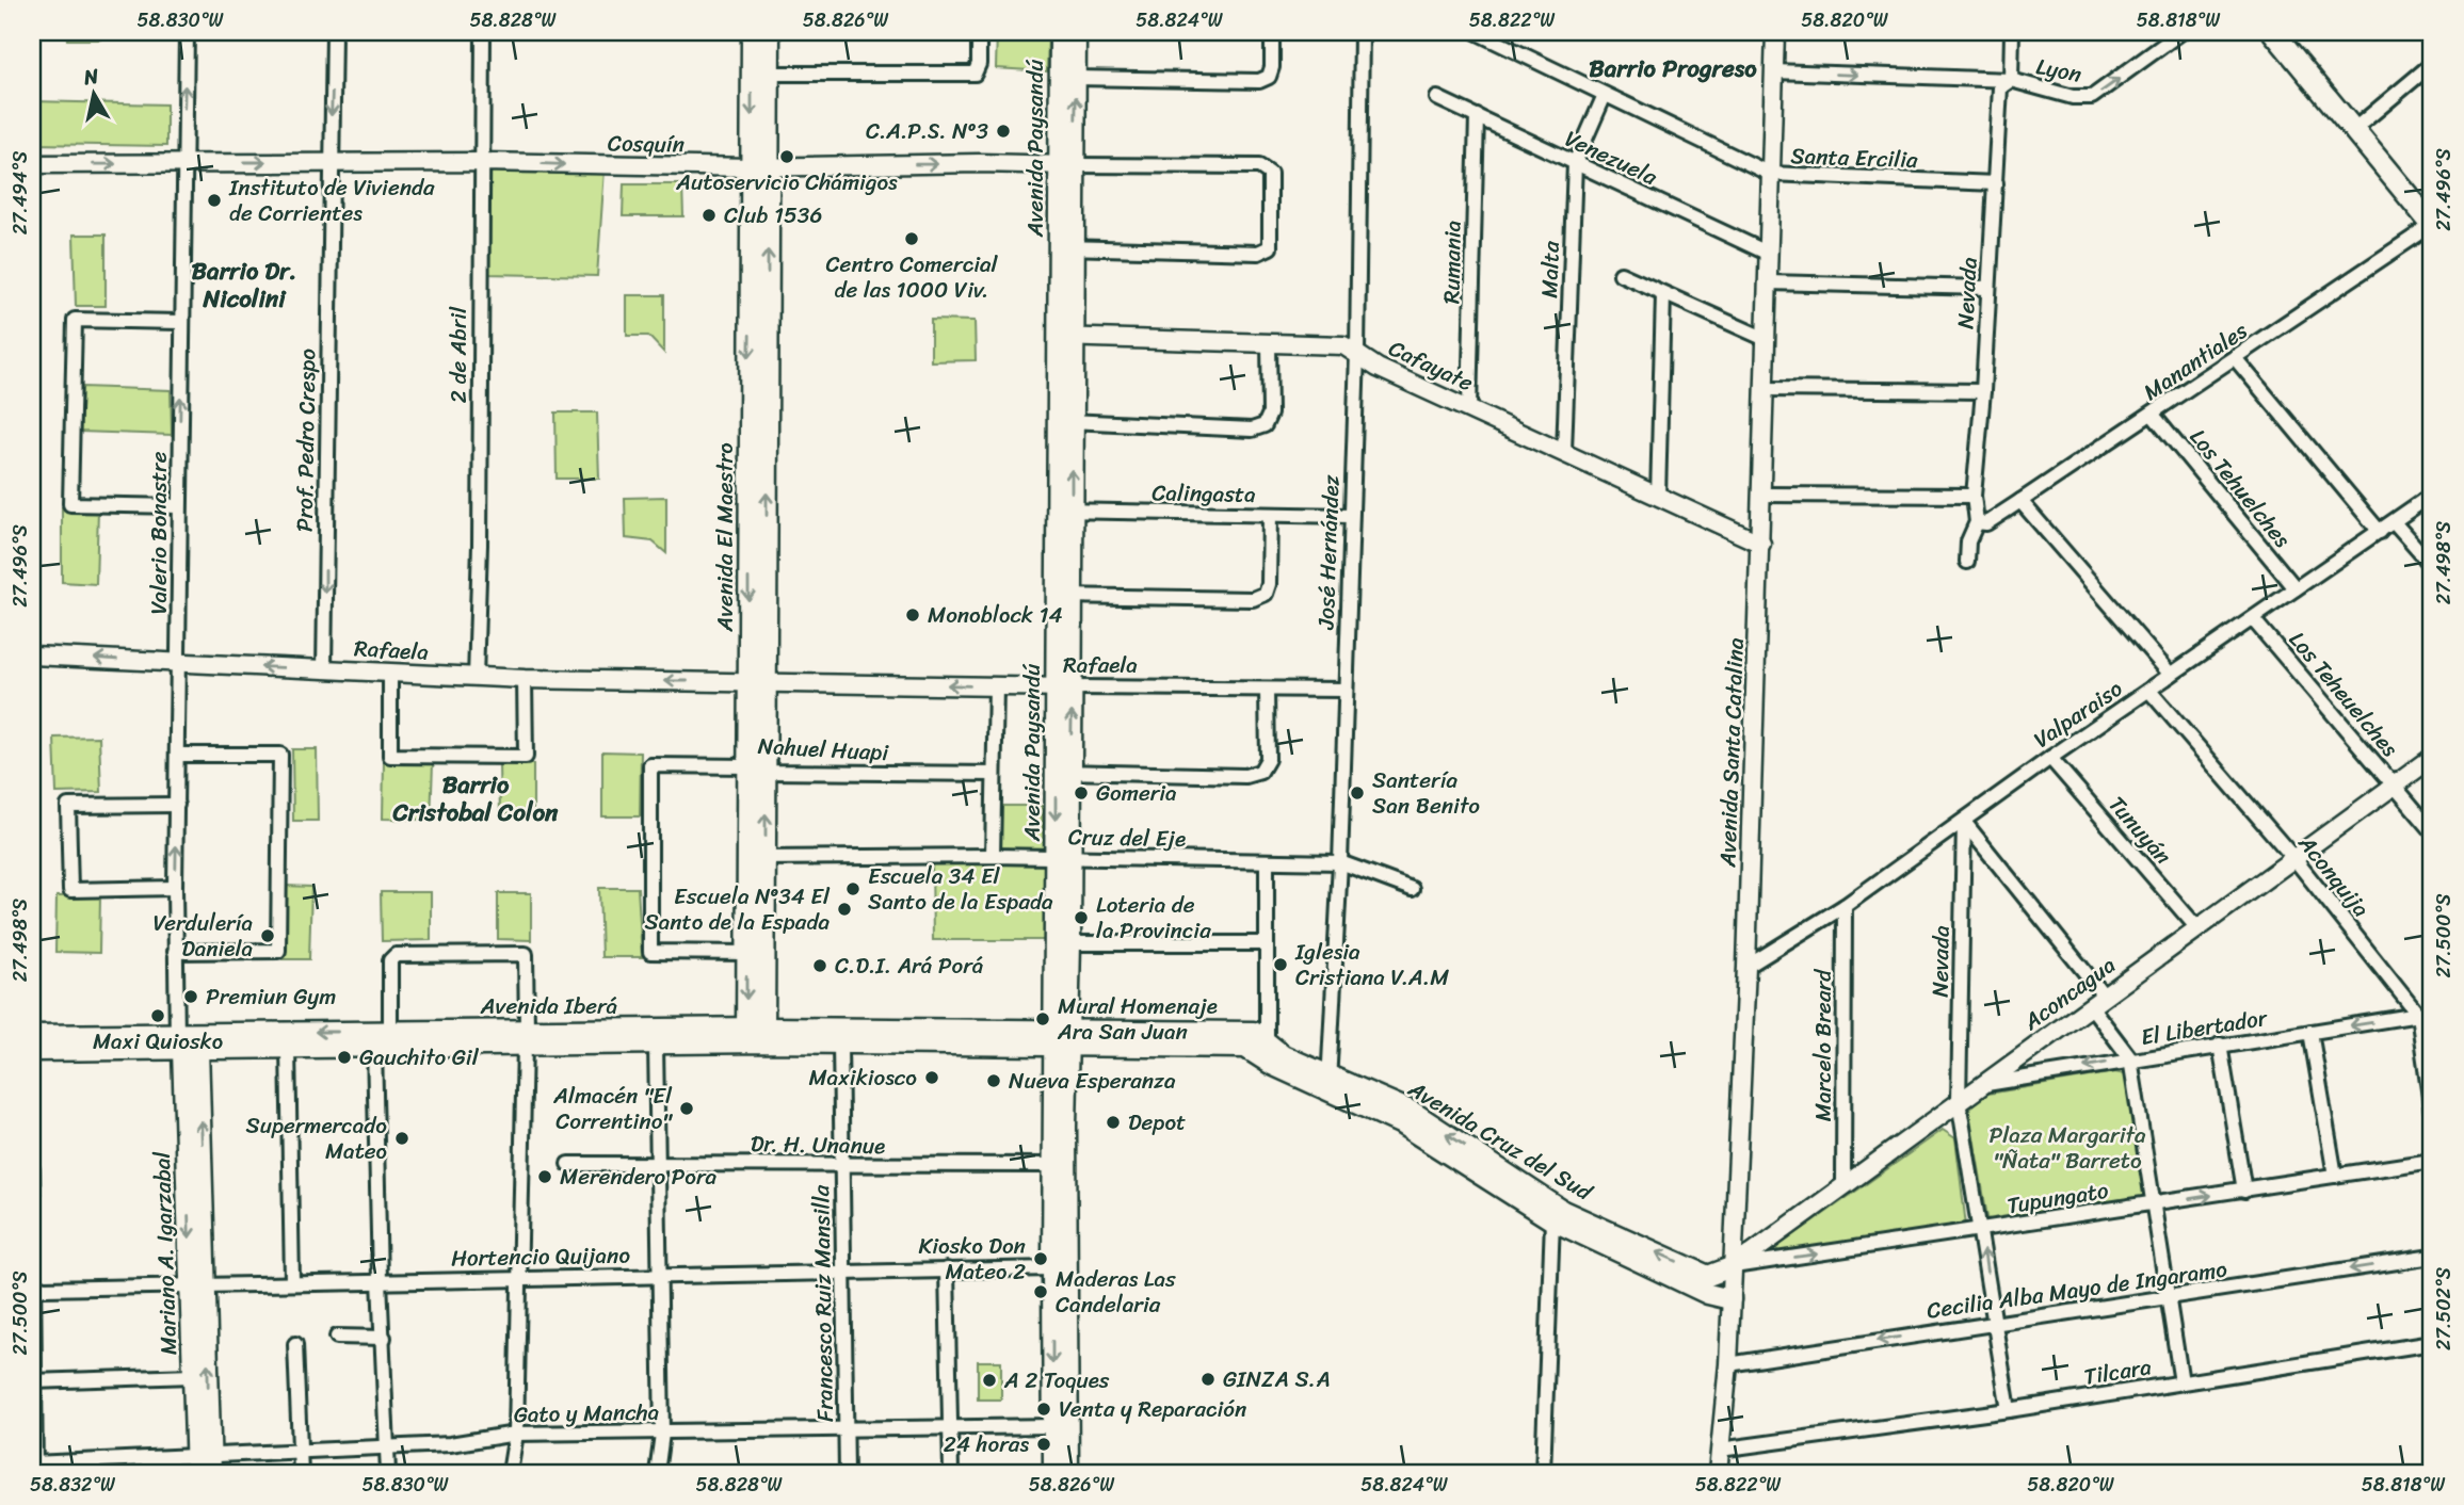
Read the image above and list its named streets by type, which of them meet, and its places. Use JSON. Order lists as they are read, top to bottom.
{
  "streets": {
    "main road": [
      "Avenida Paysandú",
      "Avenida El Maestro",
      "Avenida Iberá",
      "Avenida Cruz del Sud",
      "Mariano A. Igarzabal"
    ],
    "street": [
      "Lyon",
      "Cosquín",
      "Venezuela",
      "Santa Ercilia",
      "Rumania",
      "Malta",
      "Nevada",
      "2 de Abril",
      "Manantiales",
      "Cafayate",
      "Prof. Pedro Crespo",
      "Los Tehuelches",
      "Calingasta",
      "Valerio Bonastre",
      "José Hernández",
      "Rafaela",
      "Los Teheuelches",
      "Valparaiso",
      "Nahuel Huapi",
      "Avenida Santa Catalina",
      "Tunuyán",
      "Cruz del Eje",
      "Aconquija",
      "Aconcagua",
      "El Libertador",
      "Marcelo Breard",
      "Dr. H. Unanue",
      "Tupungato",
      "Hortencio Quijano",
      "Cecilia Alba Mayo de Ingaramo",
      "Francesco Ruiz Mansilla",
      "Tilcara",
      "Gato y Mancha"
    ]
  },
  "crossings": [
    ["Lyon", "Nevada"],
    ["Lyon", "Avenida Santa Catalina"],
    ["Cosquín", "Avenida Paysandú"],
    ["Cosquín", "2 de Abril"],
    ["Cosquín", "Prof. Pedro Crespo"],
    ["Cosquín", "Valerio Bonastre"],
    ["Cosquín", "Avenida El Maestro"],
    ["Avenida Paysandú", "Cafayate"],
    ["Avenida Paysandú", "Calingasta"],
    ["Avenida Paysandú", "Rafaela"],
    ["Avenida Paysandú", "Cruz del Eje"],
    ["Avenida Paysandú", "Avenida Iberá"],
    ["Avenida Paysandú", "Avenida Cruz del Sud"],
    ["Avenida Paysandú", "Dr. H. Unanue"],
    ["Avenida Paysandú", "Hortencio Quijano"],
    ["Avenida Paysandú", "Gato y Mancha"],
    ["Venezuela", "Rumania"],
    ["Venezuela", "Malta"],
    ["Venezuela", "Avenida Santa Catalina"],
    ["Santa Ercilia", "Malta"],
    ["Santa Ercilia", "Nevada"],
    ["Santa Ercilia", "Avenida Santa Catalina"],
    ["Rumania", "Cafayate"],
    ["Malta", "Cafayate"],
    ["Nevada", "Manantiales"],
    ["Nevada", "Valparaiso"],
    ["Nevada", "Aconcagua"],
    ["Nevada", "Tupungato"],
    ["Nevada", "Cecilia Alba Mayo de Ingaramo"],
    ["Nevada", "Tilcara"],
    ["2 de Abril", "Rafaela"],
    ["Manantiales", "Los Tehuelches"],
    ["Cafayate", "José Hernández"],
    ["Cafayate", "Avenida Santa Catalina"],
    ["Prof. Pedro Crespo", "Rafaela"],
    ["Los Tehuelches", "Valparaiso"],
    ["Calingasta", "José Hernández"],
    ["Valerio Bonastre", "Rafaela"],
    ["Valerio Bonastre", "Avenida Iberá"],
    ["Valerio Bonastre", "Mariano A. Igarzabal"],
    ["Avenida El Maestro", "Rafaela"],
    ["Avenida El Maestro", "Nahuel Huapi"],
    ["Avenida El Maestro", "Cruz del Eje"],
    ["Avenida El Maestro", "Avenida Iberá"],
    ["José Hernández", "Rafaela"],
    ["José Hernández", "Cruz del Eje"],
    ["José Hernández", "Avenida Cruz del Sud"],
    ["Los Teheuelches", "Valparaiso"],
    ["Los Teheuelches", "Aconcagua"],
    ["Valparaiso", "Avenida Santa Catalina"],
    ["Valparaiso", "Tunuyán"],
    ["Valparaiso", "Aconquija"],
    ["Valparaiso", "Marcelo Breard"],
    ["Avenida Santa Catalina", "Aconcagua"],
    ["Avenida Santa Catalina", "Avenida Cruz del Sud"],
    ["Avenida Santa Catalina", "Tupungato"],
    ["Avenida Santa Catalina", "Cecilia Alba Mayo de Ingaramo"],
    ["Avenida Santa Catalina", "Tilcara"],
    ["Tunuyán", "Aconcagua"],
    ["Aconquija", "Aconcagua"],
    ["Aconquija", "El Libertador"],
    ["Aconcagua", "El Libertador"],
    ["Aconcagua", "Marcelo Breard"],
    ["Aconcagua", "Avenida Cruz del Sud"],
    ["Aconcagua", "Tupungato"],
    ["Avenida Iberá", "Avenida Cruz del Sud"],
    ["Avenida Iberá", "Mariano A. Igarzabal"],
    ["Avenida Iberá", "Francesco Ruiz Mansilla"],
    ["Avenida Cruz del Sud", "Tupungato"],
    ["Dr. H. Unanue", "Francesco Ruiz Mansilla"],
    ["Mariano A. Igarzabal", "Hortencio Quijano"],
    ["Mariano A. Igarzabal", "Gato y Mancha"],
    ["Hortencio Quijano", "Francesco Ruiz Mansilla"],
    ["Francesco Ruiz Mansilla", "Gato y Mancha"]
  ],
  "one_way": [
    "Lyon",
    "Cosquín",
    "Prof. Pedro Crespo",
    "Valerio Bonastre",
    "Rafaela",
    "El Libertador",
    "Tupungato",
    "Cecilia Alba Mayo de Ingaramo"
  ],
  "districts": ["Barrio Progreso", "Barrio Dr. Nicolini", "Barrio Cristobal Colon"],
  "parks": ["Plaza Margarita \"Ñata\" Barreto"],
  "places": [
    "C.A.P.S. Nº3",
    "Autoservicio Chámigos",
    "Instituto de Vivienda de Corrientes",
    "Club 1536",
    "Centro Comercial de las 1000 Viv.",
    "Monoblock 14",
    "Gomeria",
    "Santería San Benito",
    "Escuela 34 El Santo de la Espada",
    "Escuela Nº34 El Santo de la Espada",
    "Loteria de la Provincia",
    "Verdulería Daniela",
    "Iglesia Cristiana V.A.M",
    "C.D.I. Ará Porá",
    "Premiun Gym",
    "Maxi Quiosko",
    "Mural Homenaje Ara San Juan",
    "Gauchito Gil",
    "Maxikiosco",
    "Nueva Esperanza",
    "Almacén \"El Correntino\"",
    "Depot",
    "Supermercado Mateo",
    "Merendero Pora",
    "Kiosko Don Mateo 2",
    "Maderas Las Candelaria",
    "GINZA S.A",
    "A 2 Toques",
    "Venta y Reparación",
    "24 horas"
  ],
  "north": "top",
  "coordinates": [
    "58.830°W",
    "58.828°W",
    "58.826°W",
    "58.824°W",
    "58.822°W",
    "58.820°W",
    "58.818°W",
    "27.496°S",
    "27.494°S",
    "27.498°S",
    "27.500°S",
    "27.502°S",
    "58.832°W"
  ]
}
